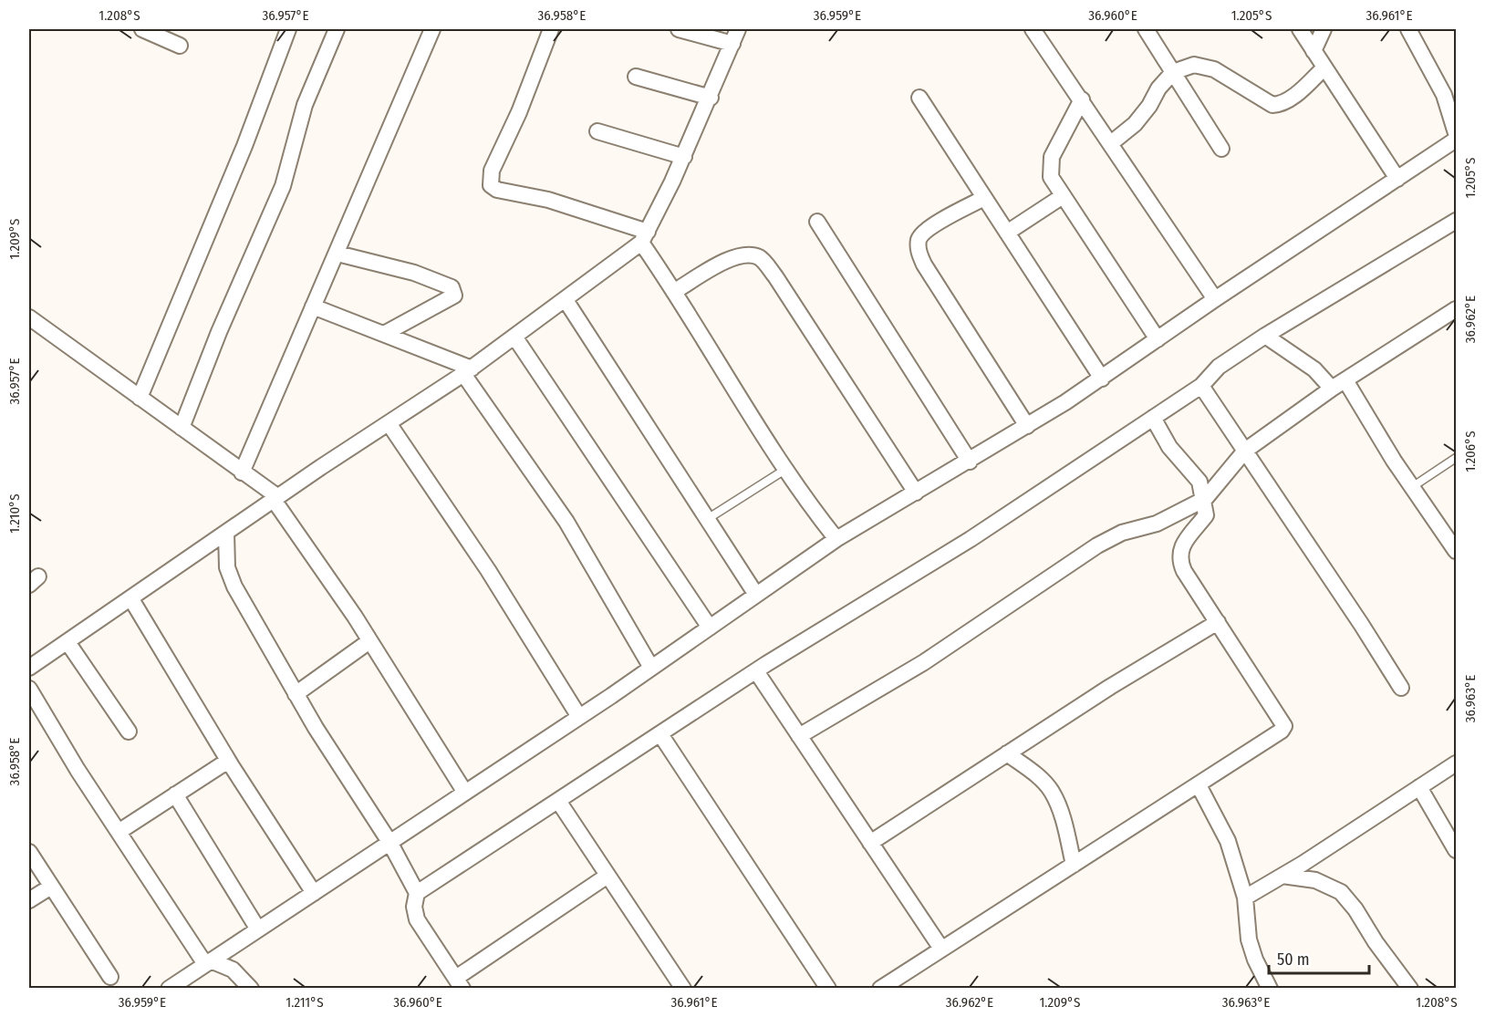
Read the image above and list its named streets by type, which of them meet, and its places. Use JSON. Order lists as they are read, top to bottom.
{
  "scale_bar": "50 m",
  "coordinates": [
    "1.208°S",
    "36.957°E",
    "36.958°E",
    "36.959°E",
    "36.960°E",
    "1.205°S",
    "36.961°E",
    "1.209°S",
    "36.962°E",
    "1.206°S",
    "1.210°S",
    "36.963°E",
    "1.211°S"
  ]
}
